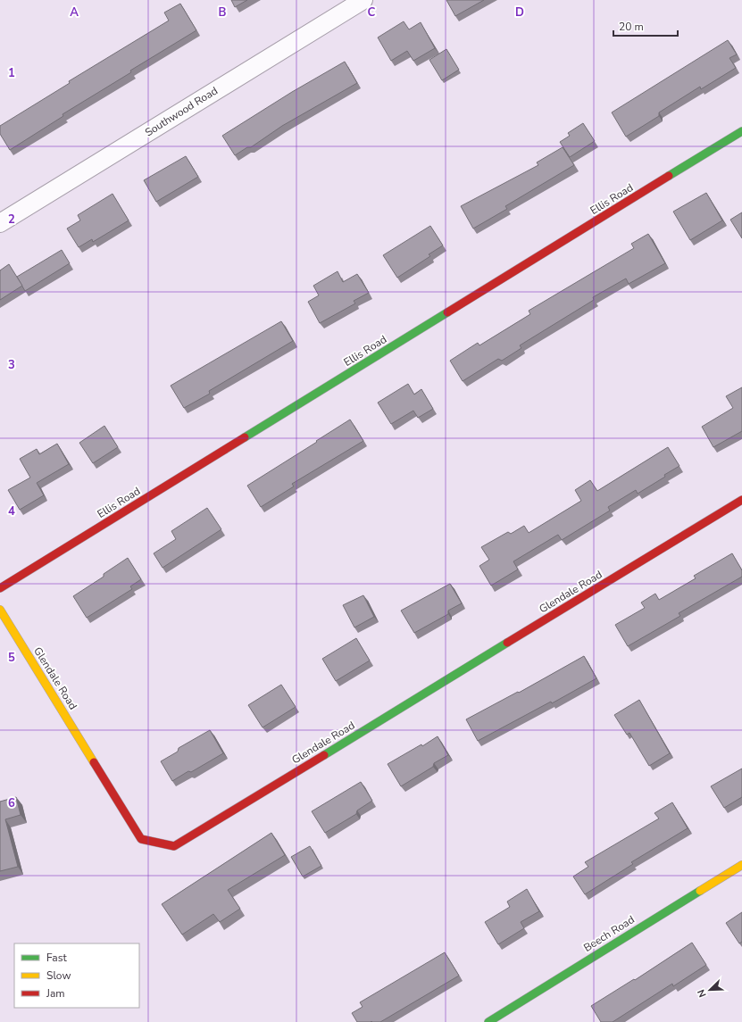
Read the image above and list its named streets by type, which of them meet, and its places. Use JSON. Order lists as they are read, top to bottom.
{
  "streets": {
    "street": [
      "Southwood Road",
      "Ellis Road",
      "Glendale Road",
      "Beech Road"
    ]
  },
  "legend": ["Fast", "Slow", "Jam"],
  "scale_bar": "20 m",
  "north": "bottom left",
  "grid": {
    "columns": [
      "A",
      "B",
      "C",
      "D"
    ],
    "rows": [
      "1",
      "2",
      "3",
      "4",
      "5",
      "6"
    ]
  }
}
